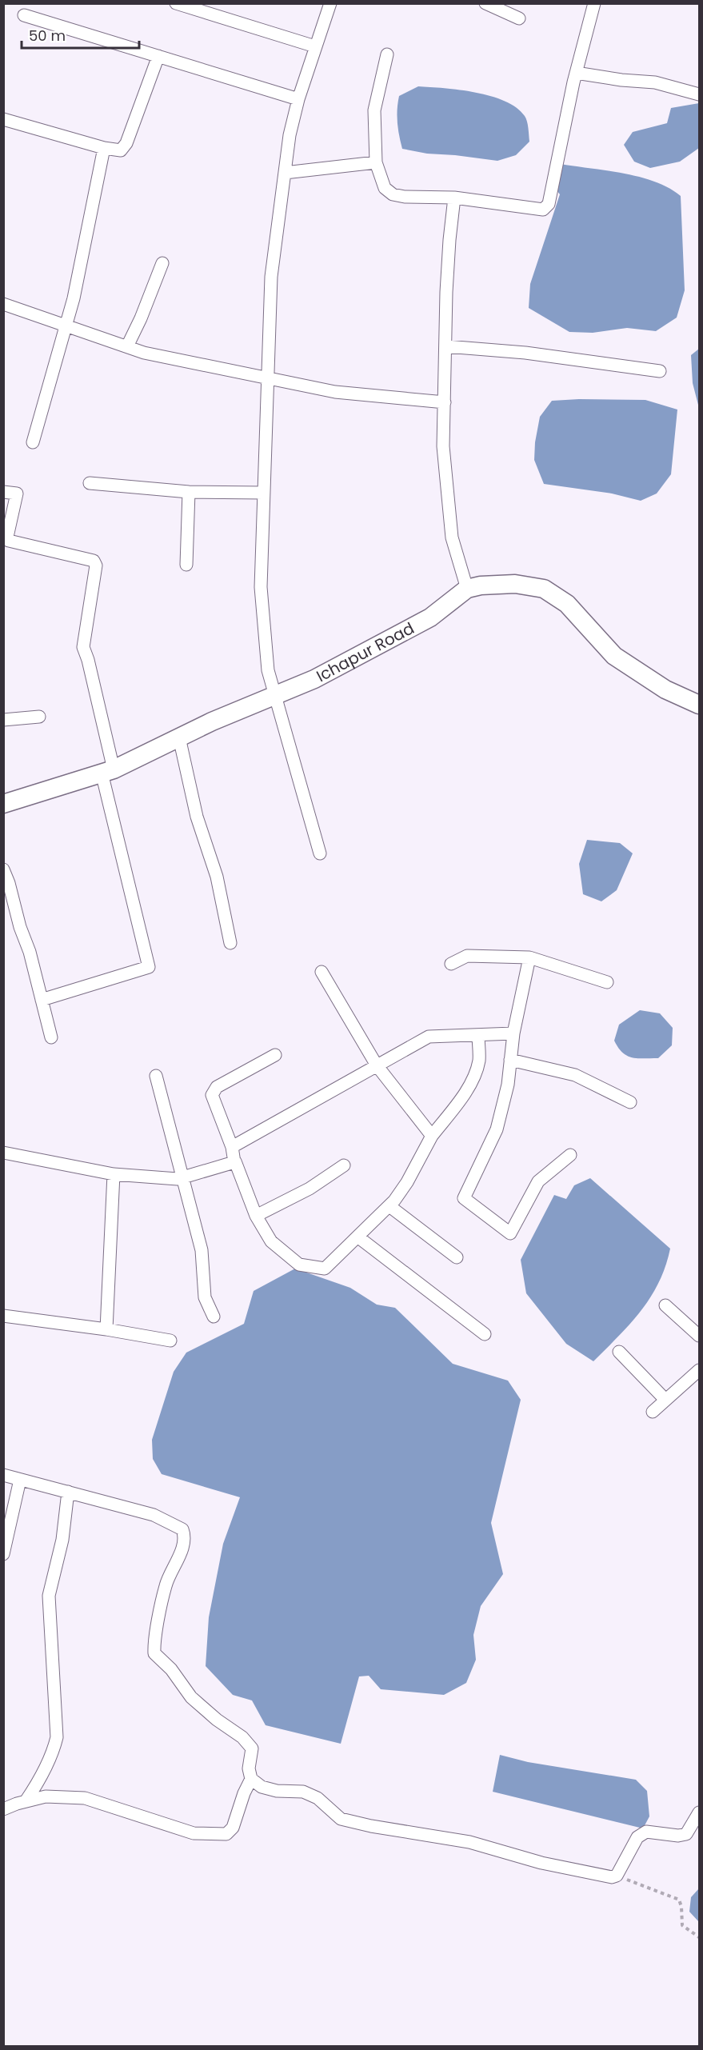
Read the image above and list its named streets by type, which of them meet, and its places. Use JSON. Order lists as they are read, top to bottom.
{
  "streets": {
    "street": ["Ichapur Road"]
  },
  "scale_bar": "50 m"
}
